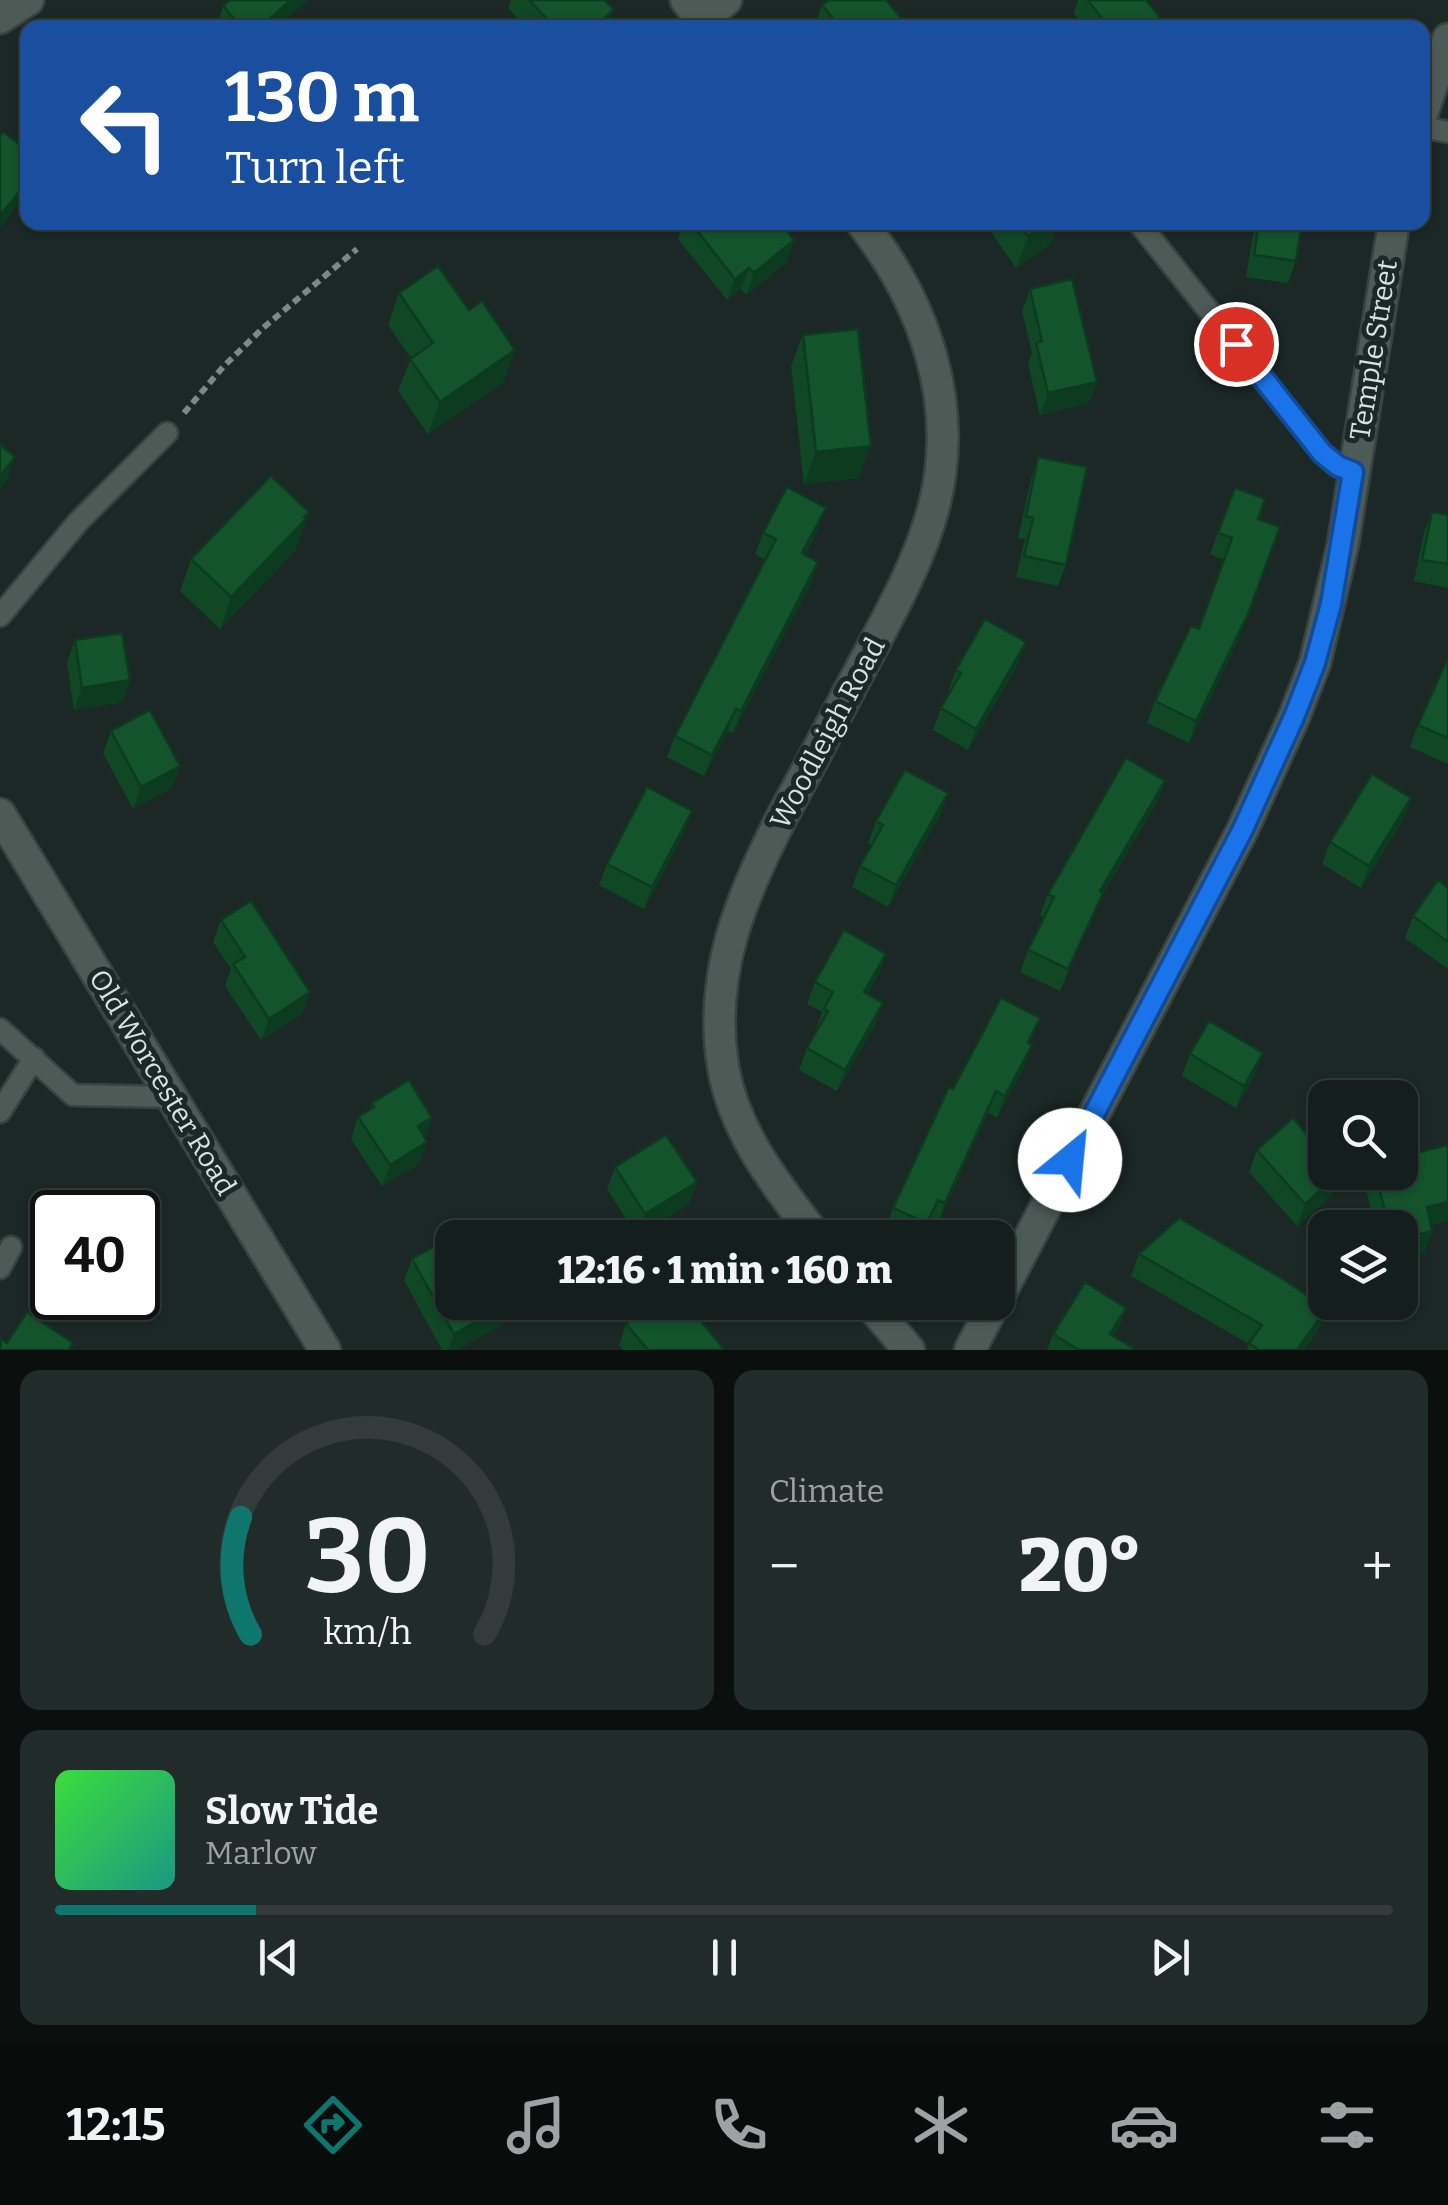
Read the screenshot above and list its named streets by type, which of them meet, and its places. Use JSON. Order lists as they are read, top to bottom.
{
  "streets": {
    "street": ["Temple Street", "Woodleigh Road", "Old Worcester Road"]
  },
  "page": {
    "turn": ["130 m", "Turn left"],
    "limit": "40",
    "trip": "12:16 · 1 min · 160 m",
    "tile": "Climate",
    "heat": ["−", "20°", "+"],
    "song": ["Slow Tide", "Marlow"],
    "tabs": "12:15",
    "gauge": ["30", "km/h"]
  }
}
